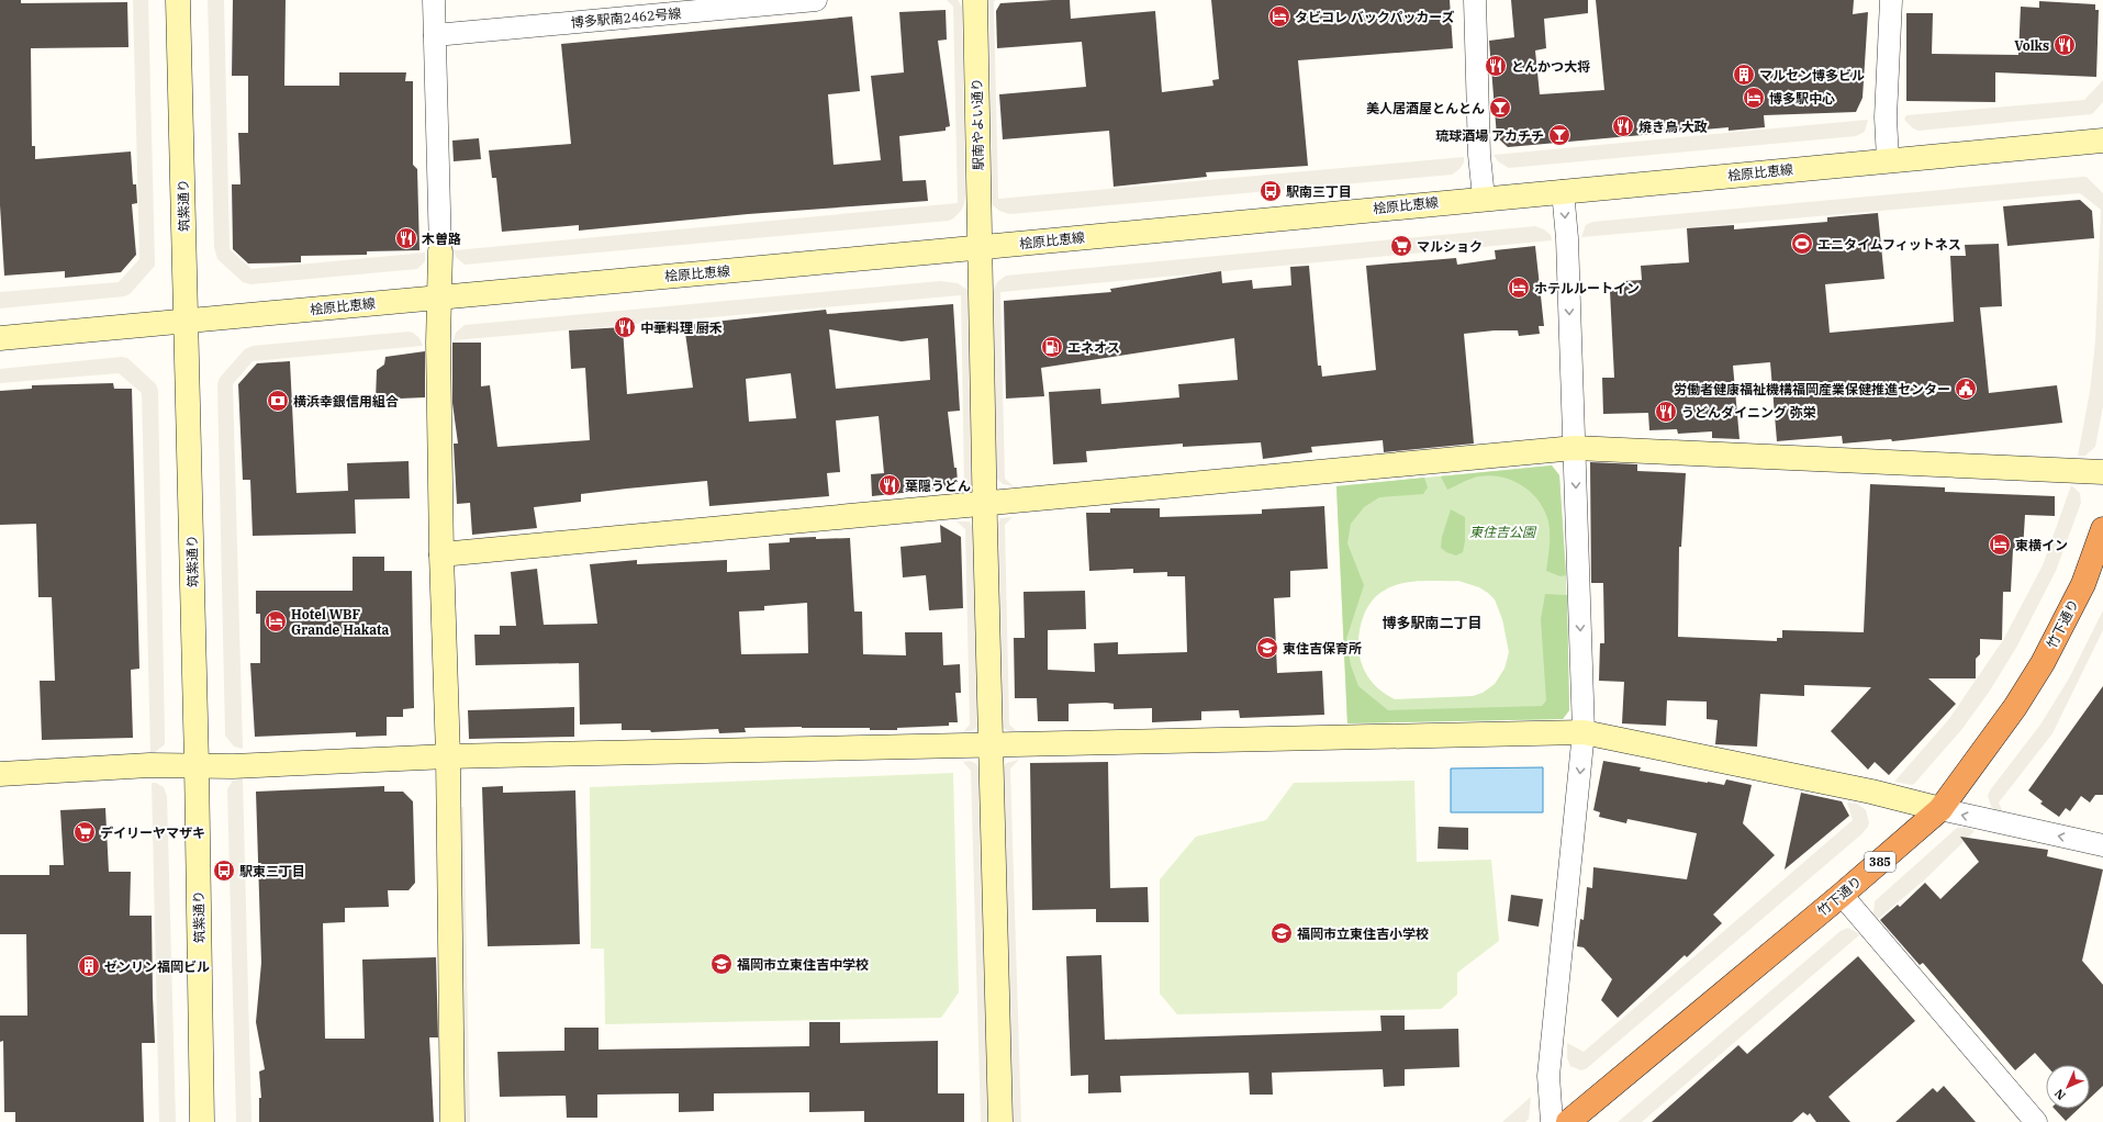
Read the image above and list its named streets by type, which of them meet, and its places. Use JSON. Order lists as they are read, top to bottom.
{
  "streets": {
    "highway": ["竹下通り", "385"],
    "street": [
      "博多駅南2462号線",
      "駅南やよい通り",
      "桧原比恵線",
      "筑紫通り"
    ]
  },
  "crossings": [
    ["駅南やよい通り", "桧原比恵線"],
    ["桧原比恵線", "筑紫通り"]
  ],
  "districts": ["博多駅南二丁目"],
  "parks": ["東住吉公園"],
  "places": {
    "hotel": [
      "タビコレ バックパッカーズ",
      "博多駅中心",
      "ホテルルートイン",
      "東横イン",
      "Hotel WBF Grande Hakata"
    ],
    "restaurant": [
      "Volks",
      "とんかつ大将",
      "焼き鳥 大政",
      "木曽路",
      "中華料理 厨禾",
      "うどんダイニング 弥栄",
      "葉隠うどん"
    ],
    "building": ["マルセン博多ビル", "ゼンリン福岡ビル"],
    "bar": ["美人居酒屋とんとん", "琉球酒場 アカチチ"],
    "bus stop": ["駅南三丁目", "駅東三丁目"],
    "sports": ["エニタイムフィットネス"],
    "supermarket": ["マルショク", "デイリーヤマザキ"],
    "fuel station": ["エネオス"],
    "public building": ["労働者健康福祉機構福岡産業保健推進センター"],
    "bank": ["横浜幸銀信用組合"],
    "school or university": ["東住吉保育所", "福岡市立東住吉小学校", "福岡市立東住吉中学校"]
  },
  "north": "bottom left"
}
